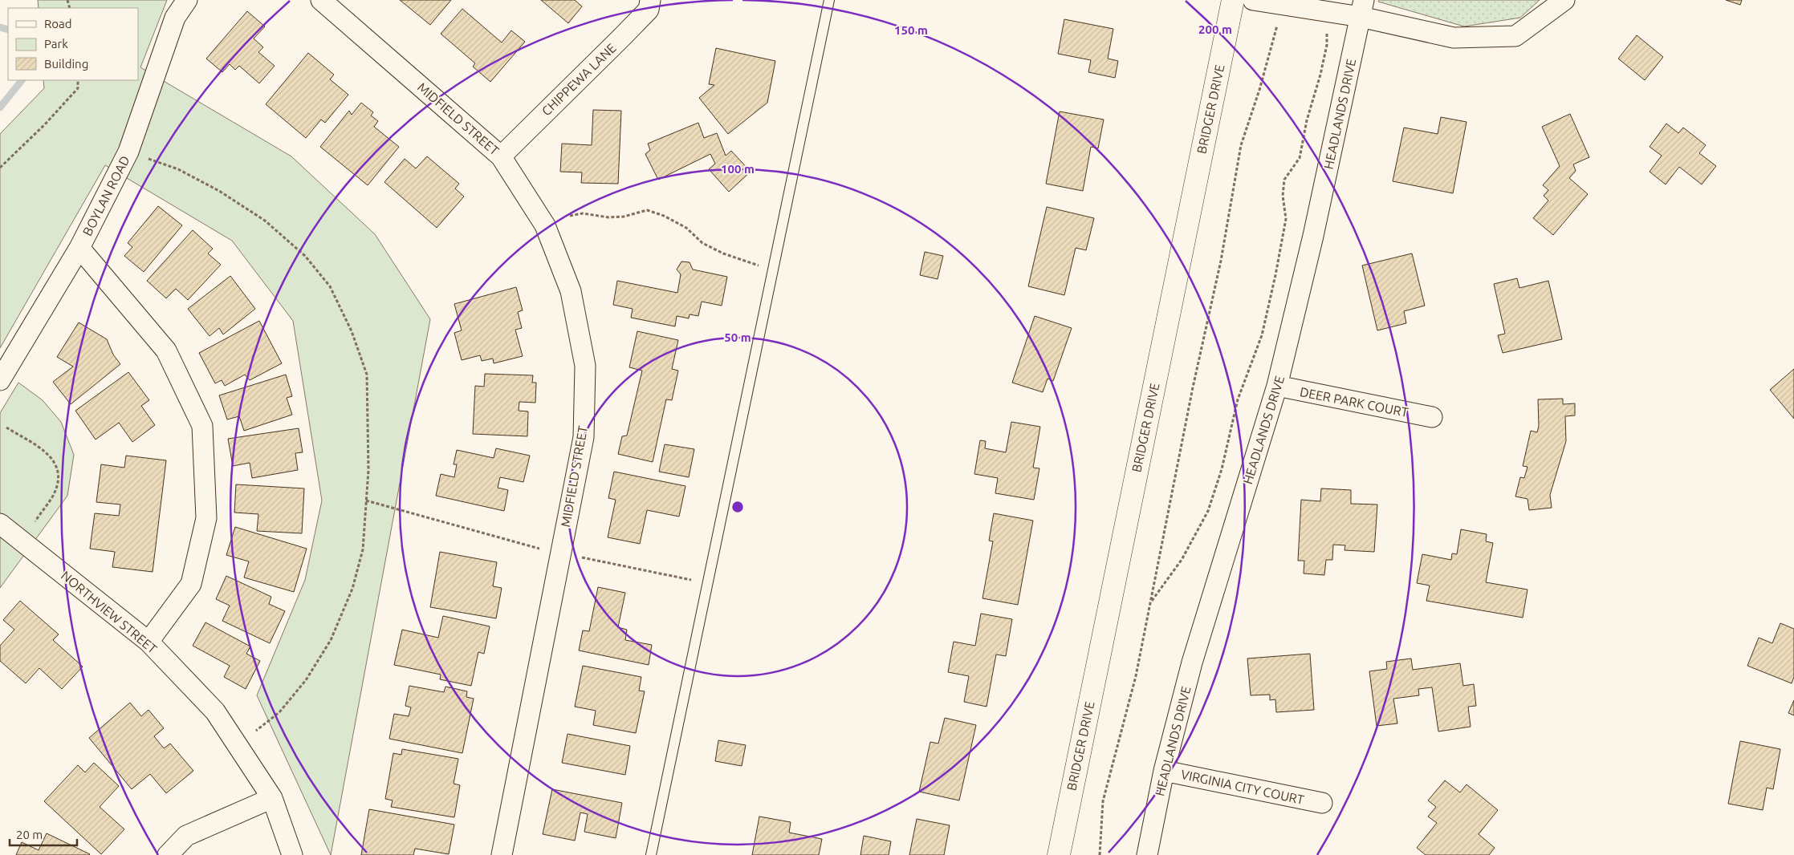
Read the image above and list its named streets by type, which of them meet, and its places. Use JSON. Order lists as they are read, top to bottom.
{
  "streets": {
    "main road": ["BRIDGER DRIVE"],
    "street": [
      "CHIPPEWA LANE",
      "HEADLANDS DRIVE",
      "MIDFIELD STREET",
      "BOYLAN ROAD",
      "DEER PARK COURT",
      "NORTHVIEW STREET",
      "VIRGINIA CITY COURT"
    ]
  },
  "crossings": [
    ["CHIPPEWA LANE", "MIDFIELD STREET"],
    ["HEADLANDS DRIVE", "DEER PARK COURT"],
    ["HEADLANDS DRIVE", "VIRGINIA CITY COURT"]
  ],
  "legend": ["Road", "Park", "Building"],
  "scale_bar": "20 m",
  "rings": [
    "200 m",
    "150 m",
    "100 m",
    "50 m"
  ]
}
